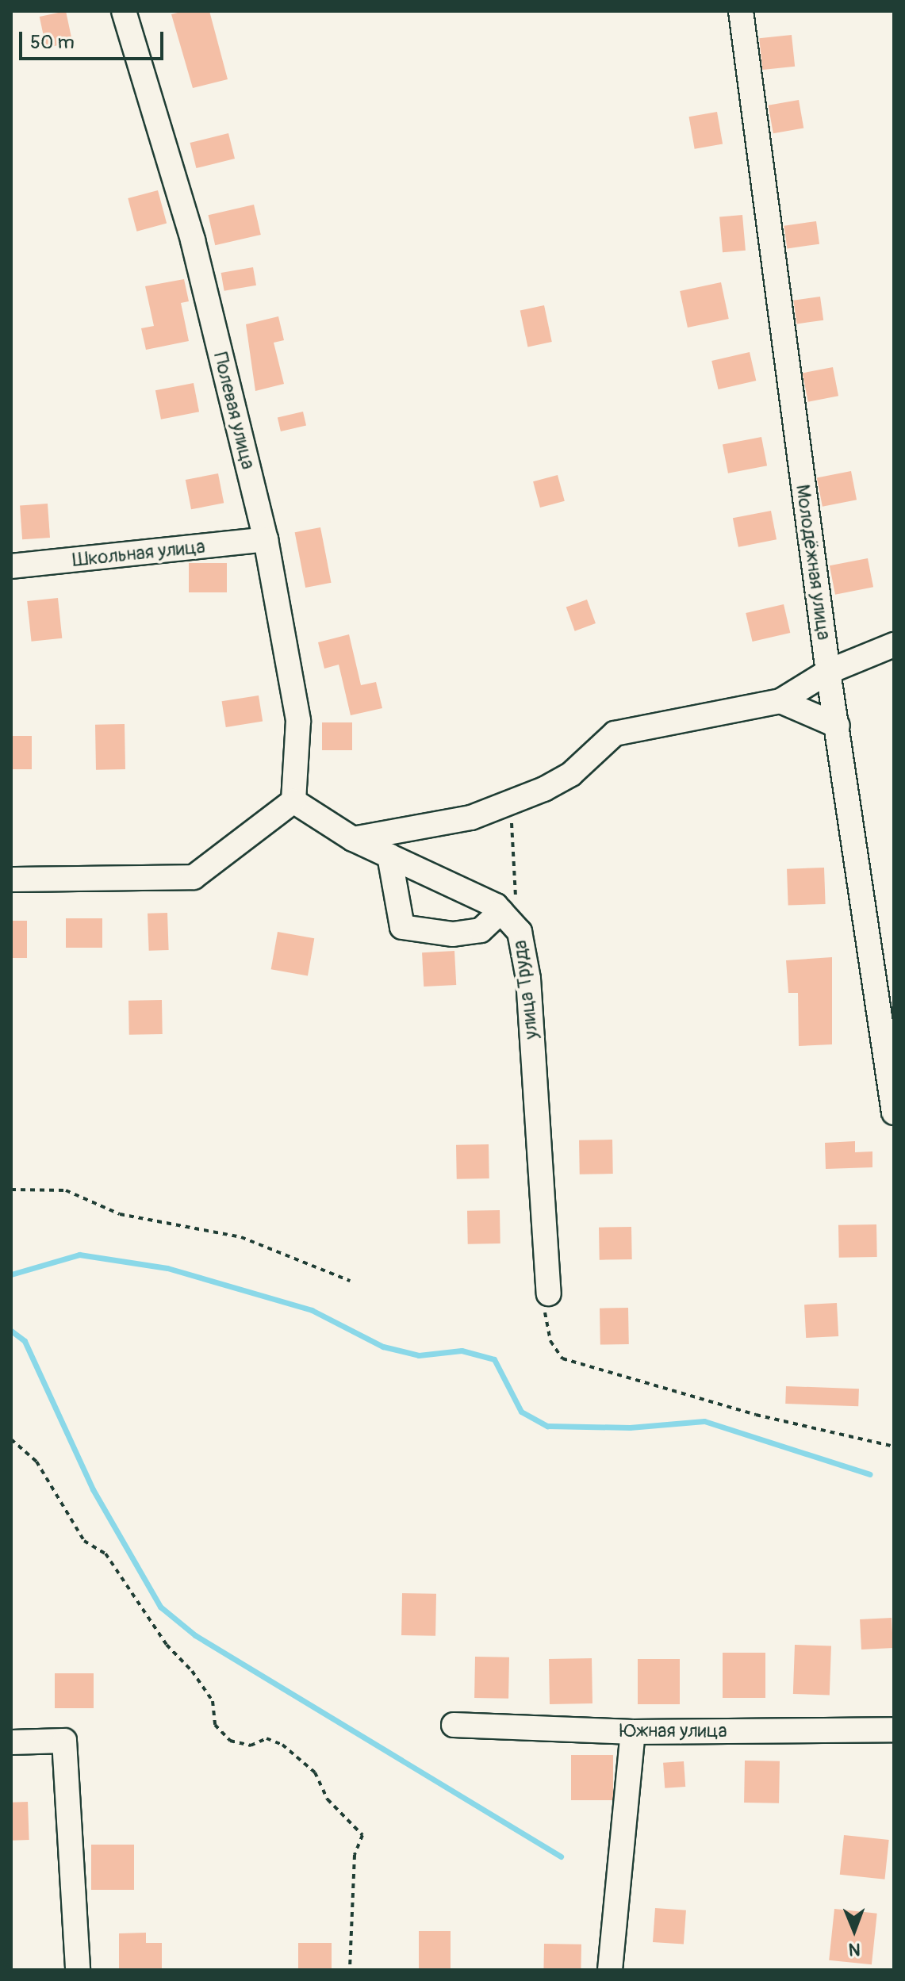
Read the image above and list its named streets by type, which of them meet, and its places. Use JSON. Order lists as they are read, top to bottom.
{
  "streets": {
    "street": [
      "Полевая улица",
      "Школьная улица",
      "Молодёжная улица",
      "улица Труда",
      "Южная улица"
    ]
  },
  "crossings": [
    ["Полевая улица", "Школьная улица"]
  ],
  "scale_bar": "50 m",
  "north": "bottom"
}
